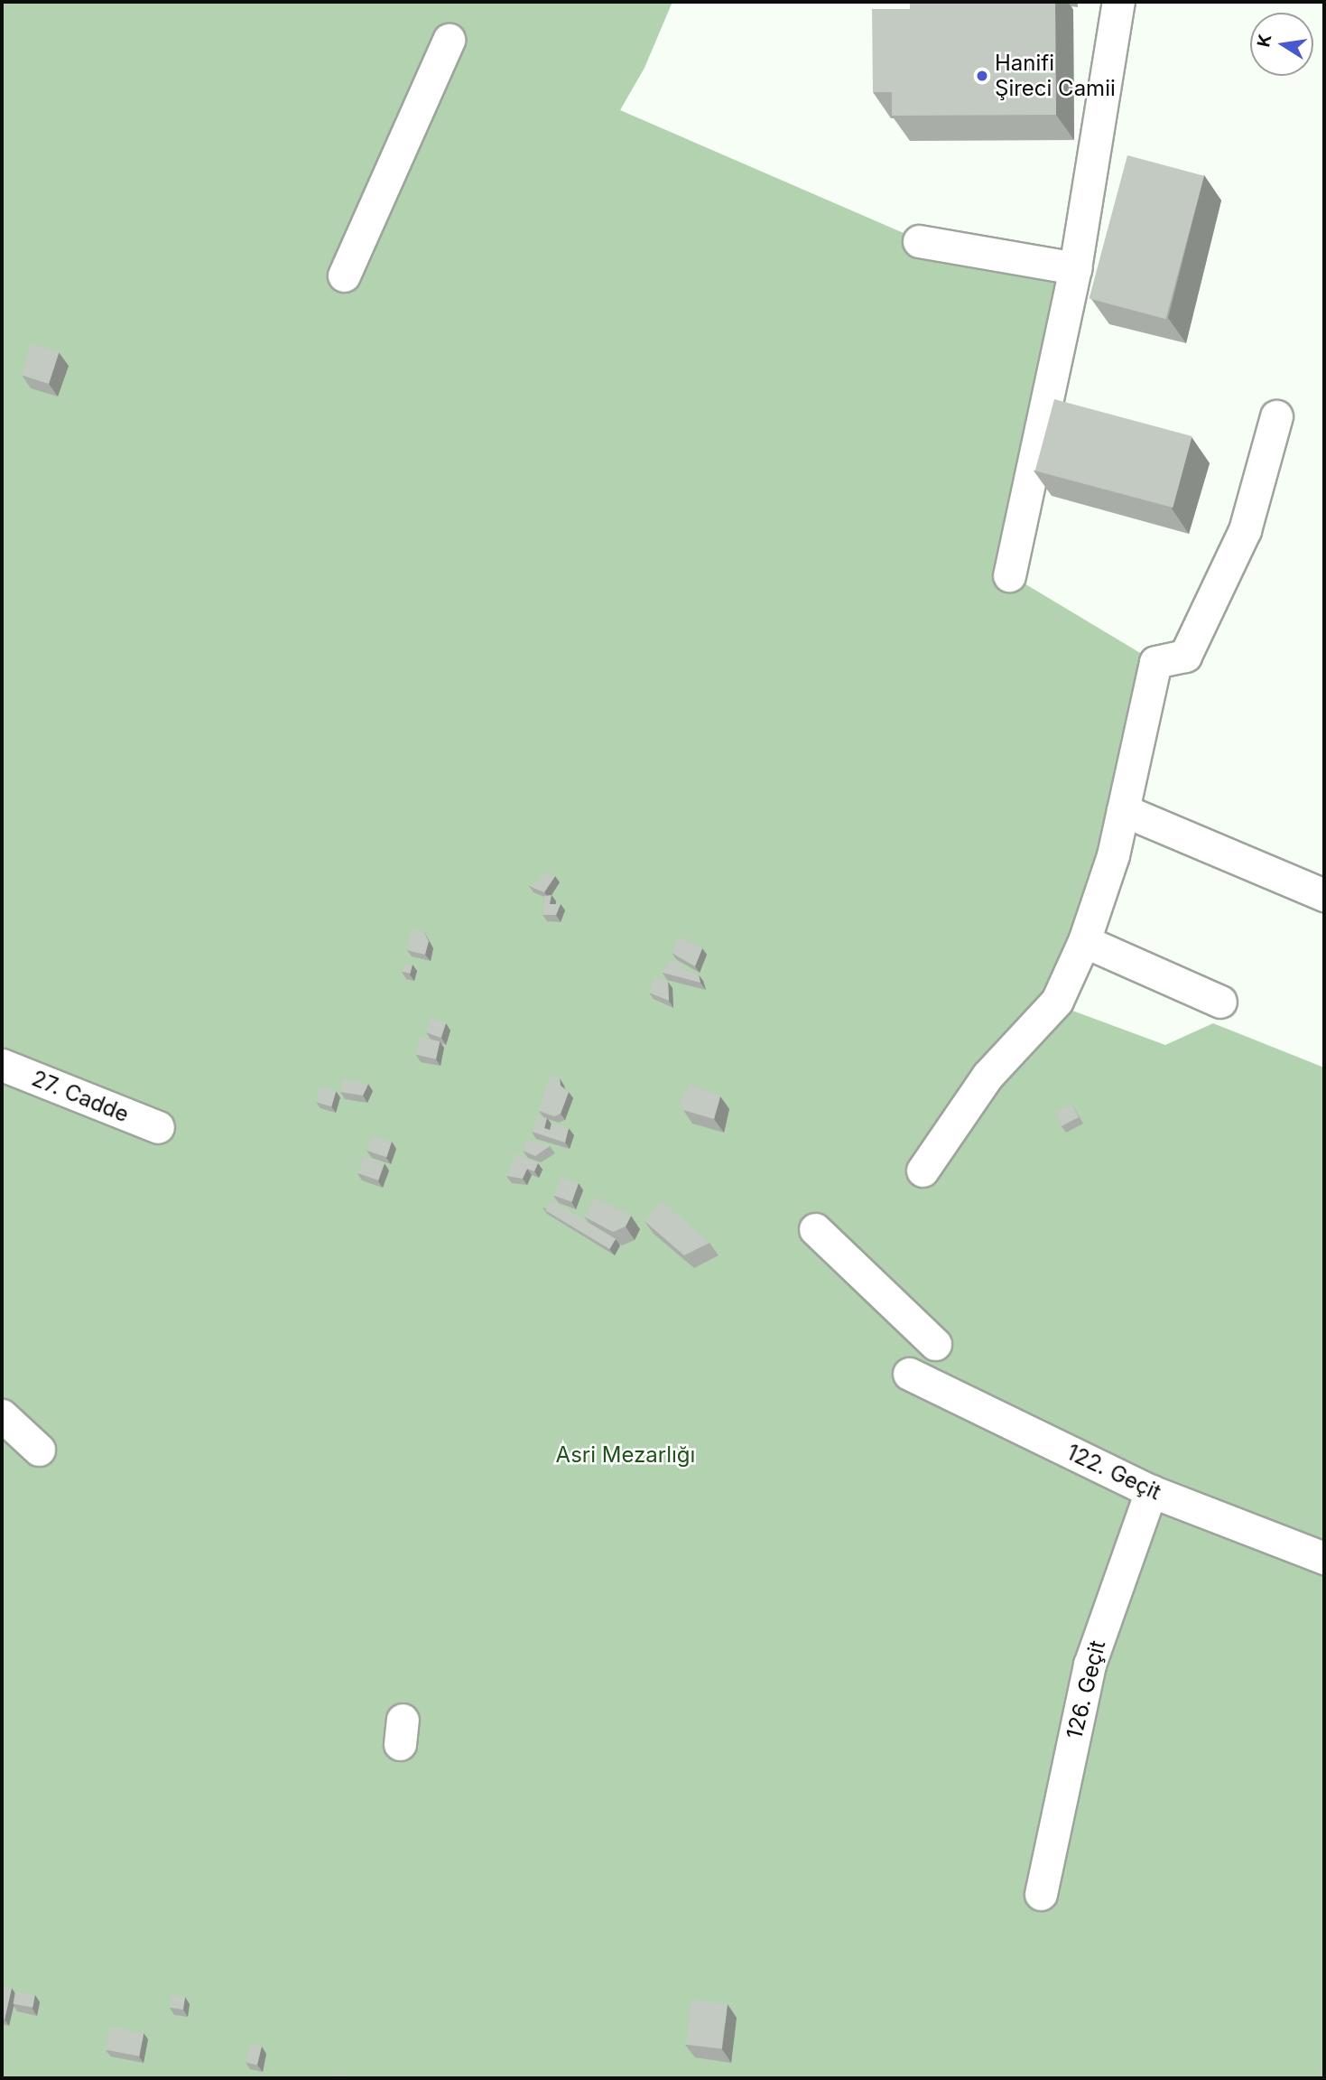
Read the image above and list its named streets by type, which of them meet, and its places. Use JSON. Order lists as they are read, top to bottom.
{
  "streets": {
    "street": ["27. Cadde", "122. Geçit", "126. Geçit"]
  },
  "crossings": [
    ["122. Geçit", "126. Geçit"]
  ],
  "parks": ["Asri Mezarlığı"],
  "places": ["Hanifi Şireci Camii"],
  "north": "left"
}
